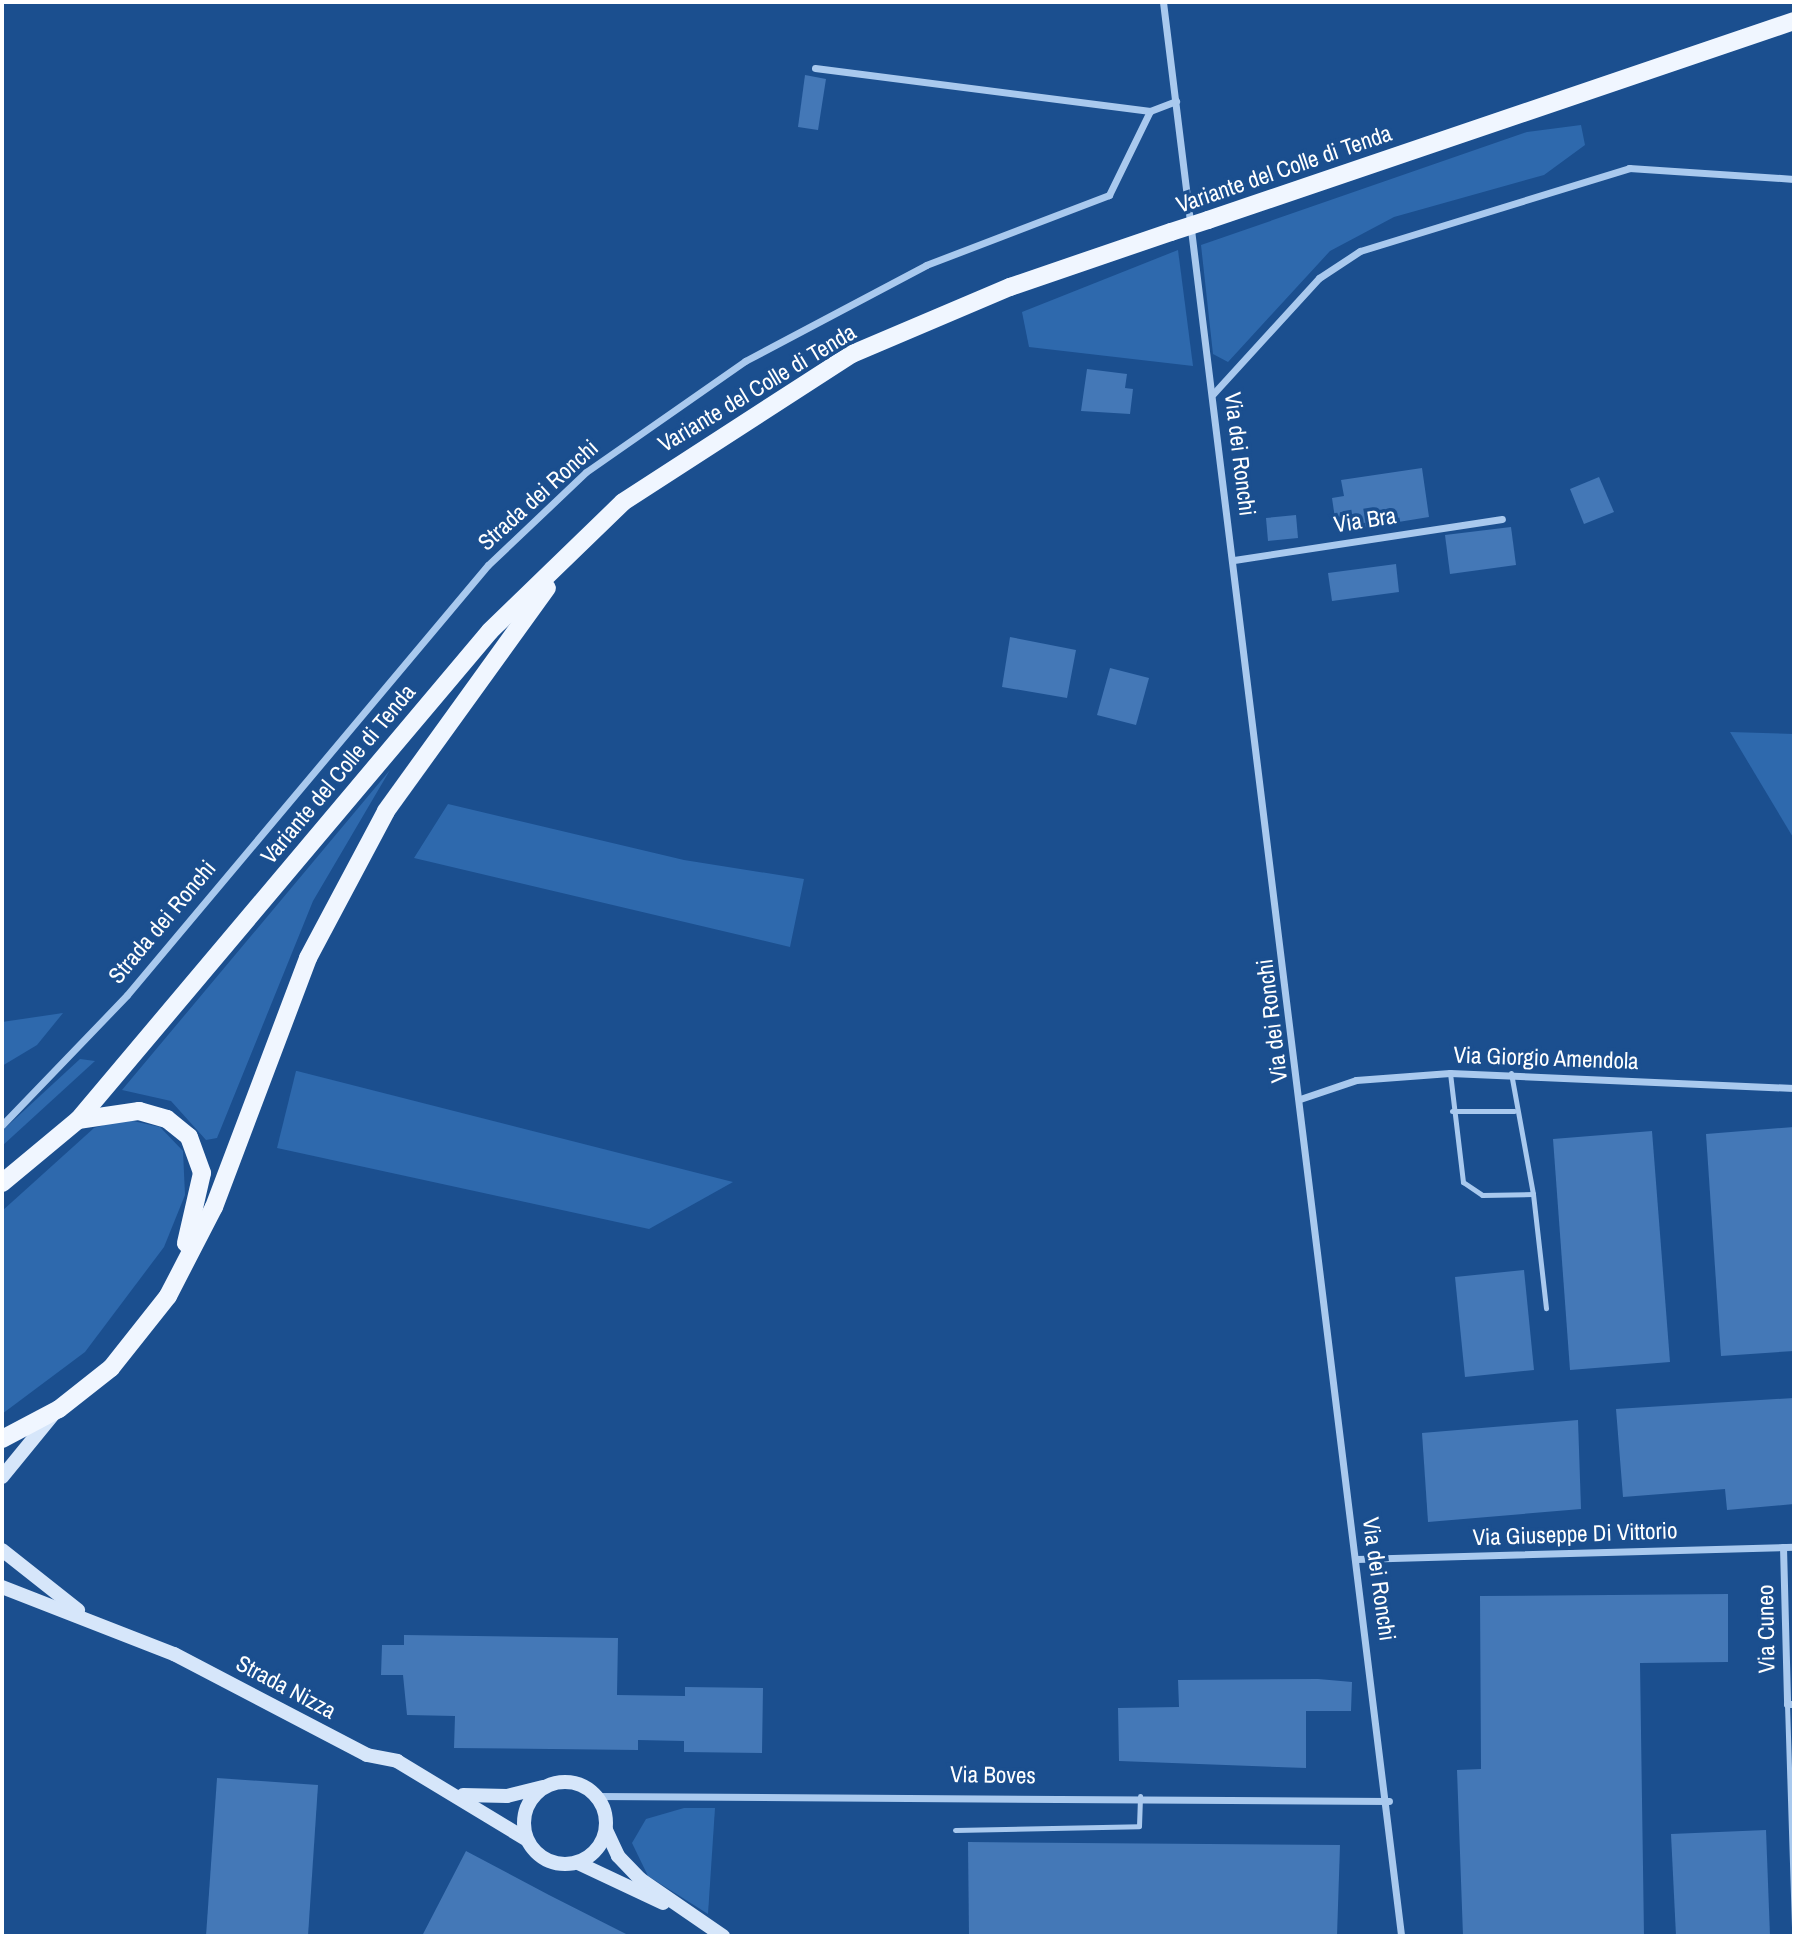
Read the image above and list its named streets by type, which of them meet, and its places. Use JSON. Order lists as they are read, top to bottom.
{
  "streets": {
    "main road": ["Variante del Colle di Tenda"],
    "street": [
      "Via dei Ronchi",
      "Strada dei Ronchi",
      "Via Bra",
      "Via Giorgio Amendola",
      "Via Giuseppe Di Vittorio",
      "Via Cuneo",
      "Strada Nizza",
      "Via Boves"
    ]
  },
  "crossings": [
    ["Via dei Ronchi", "Via Bra"],
    ["Via dei Ronchi", "Via Giorgio Amendola"],
    ["Via dei Ronchi", "Via Giuseppe Di Vittorio"],
    ["Via dei Ronchi", "Via Boves"],
    ["Via Giuseppe Di Vittorio", "Via Cuneo"],
    ["Strada Nizza", "Via Boves"]
  ]
}
